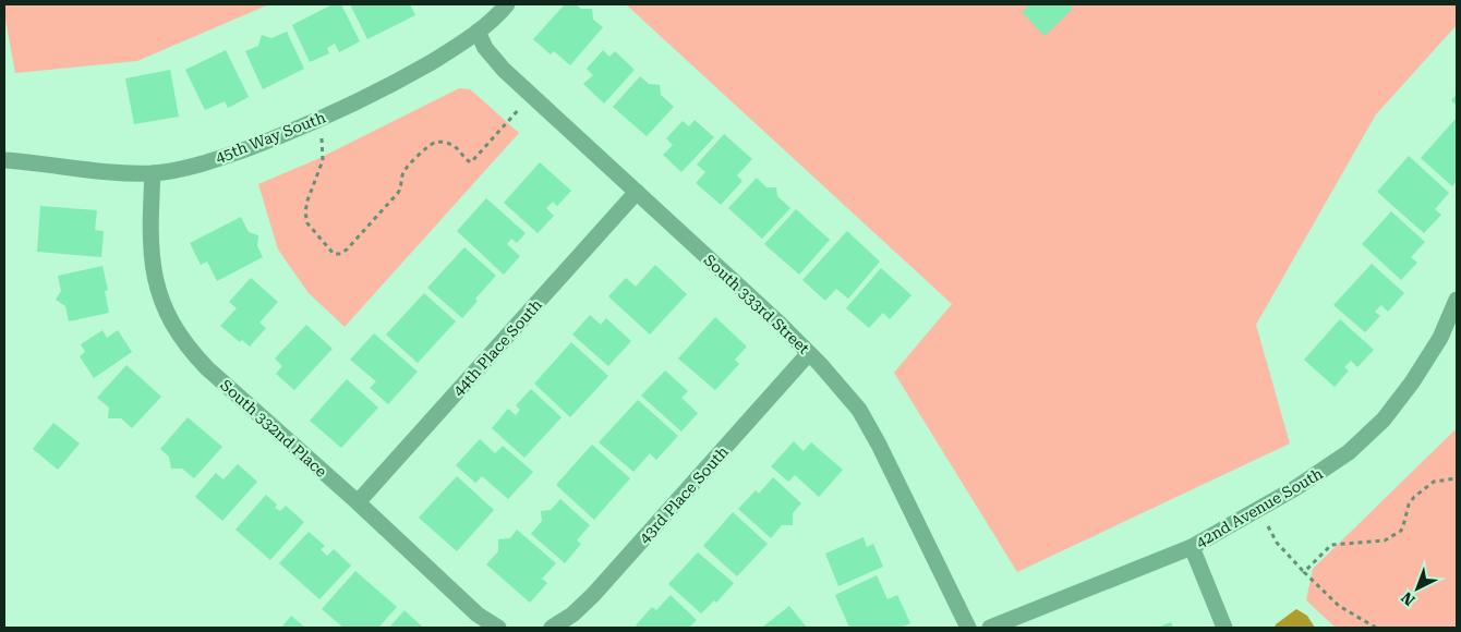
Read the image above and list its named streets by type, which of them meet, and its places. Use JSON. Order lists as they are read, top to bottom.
{
  "streets": {
    "street": [
      "45th Way South",
      "South 333rd Street",
      "44th Place South",
      "South 332nd Place",
      "43rd Place South",
      "42nd Avenue South"
    ]
  },
  "crossings": [
    ["45th Way South", "South 333rd Street"],
    ["45th Way South", "South 332nd Place"],
    ["South 333rd Street", "44th Place South"],
    ["South 333rd Street", "43rd Place South"],
    ["44th Place South", "South 332nd Place"]
  ],
  "north": "bottom left"
}
